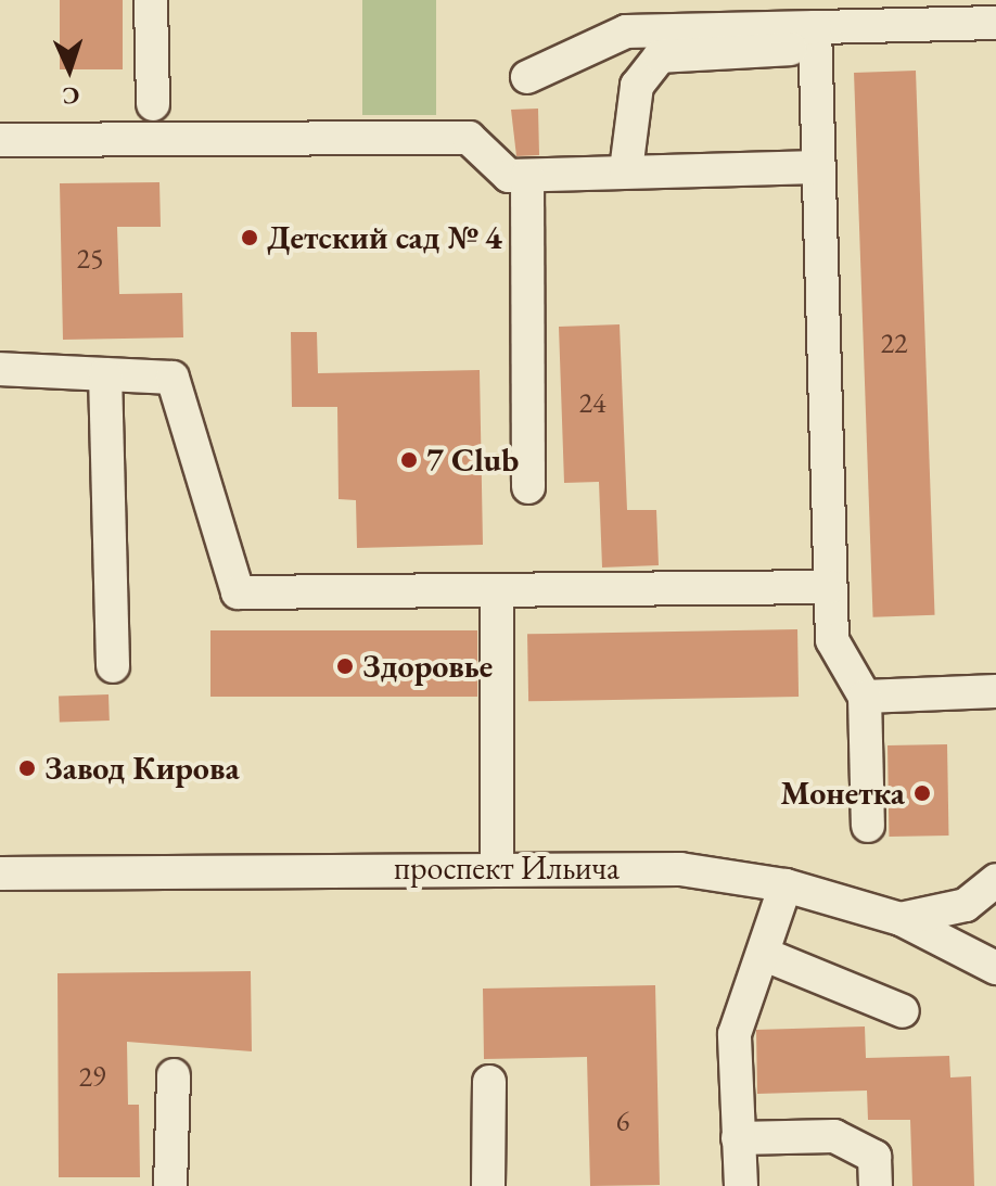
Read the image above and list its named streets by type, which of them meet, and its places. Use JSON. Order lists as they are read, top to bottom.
{
  "streets": {
    "street": ["проспект Ильича"]
  },
  "places": [
    "Детский сад № 4",
    "7 Club",
    "Здоровье",
    "Завод Кирова",
    "Монетка"
  ],
  "house_numbers": [
    "25",
    "22",
    "24",
    "29",
    "6"
  ],
  "north": "bottom"
}
